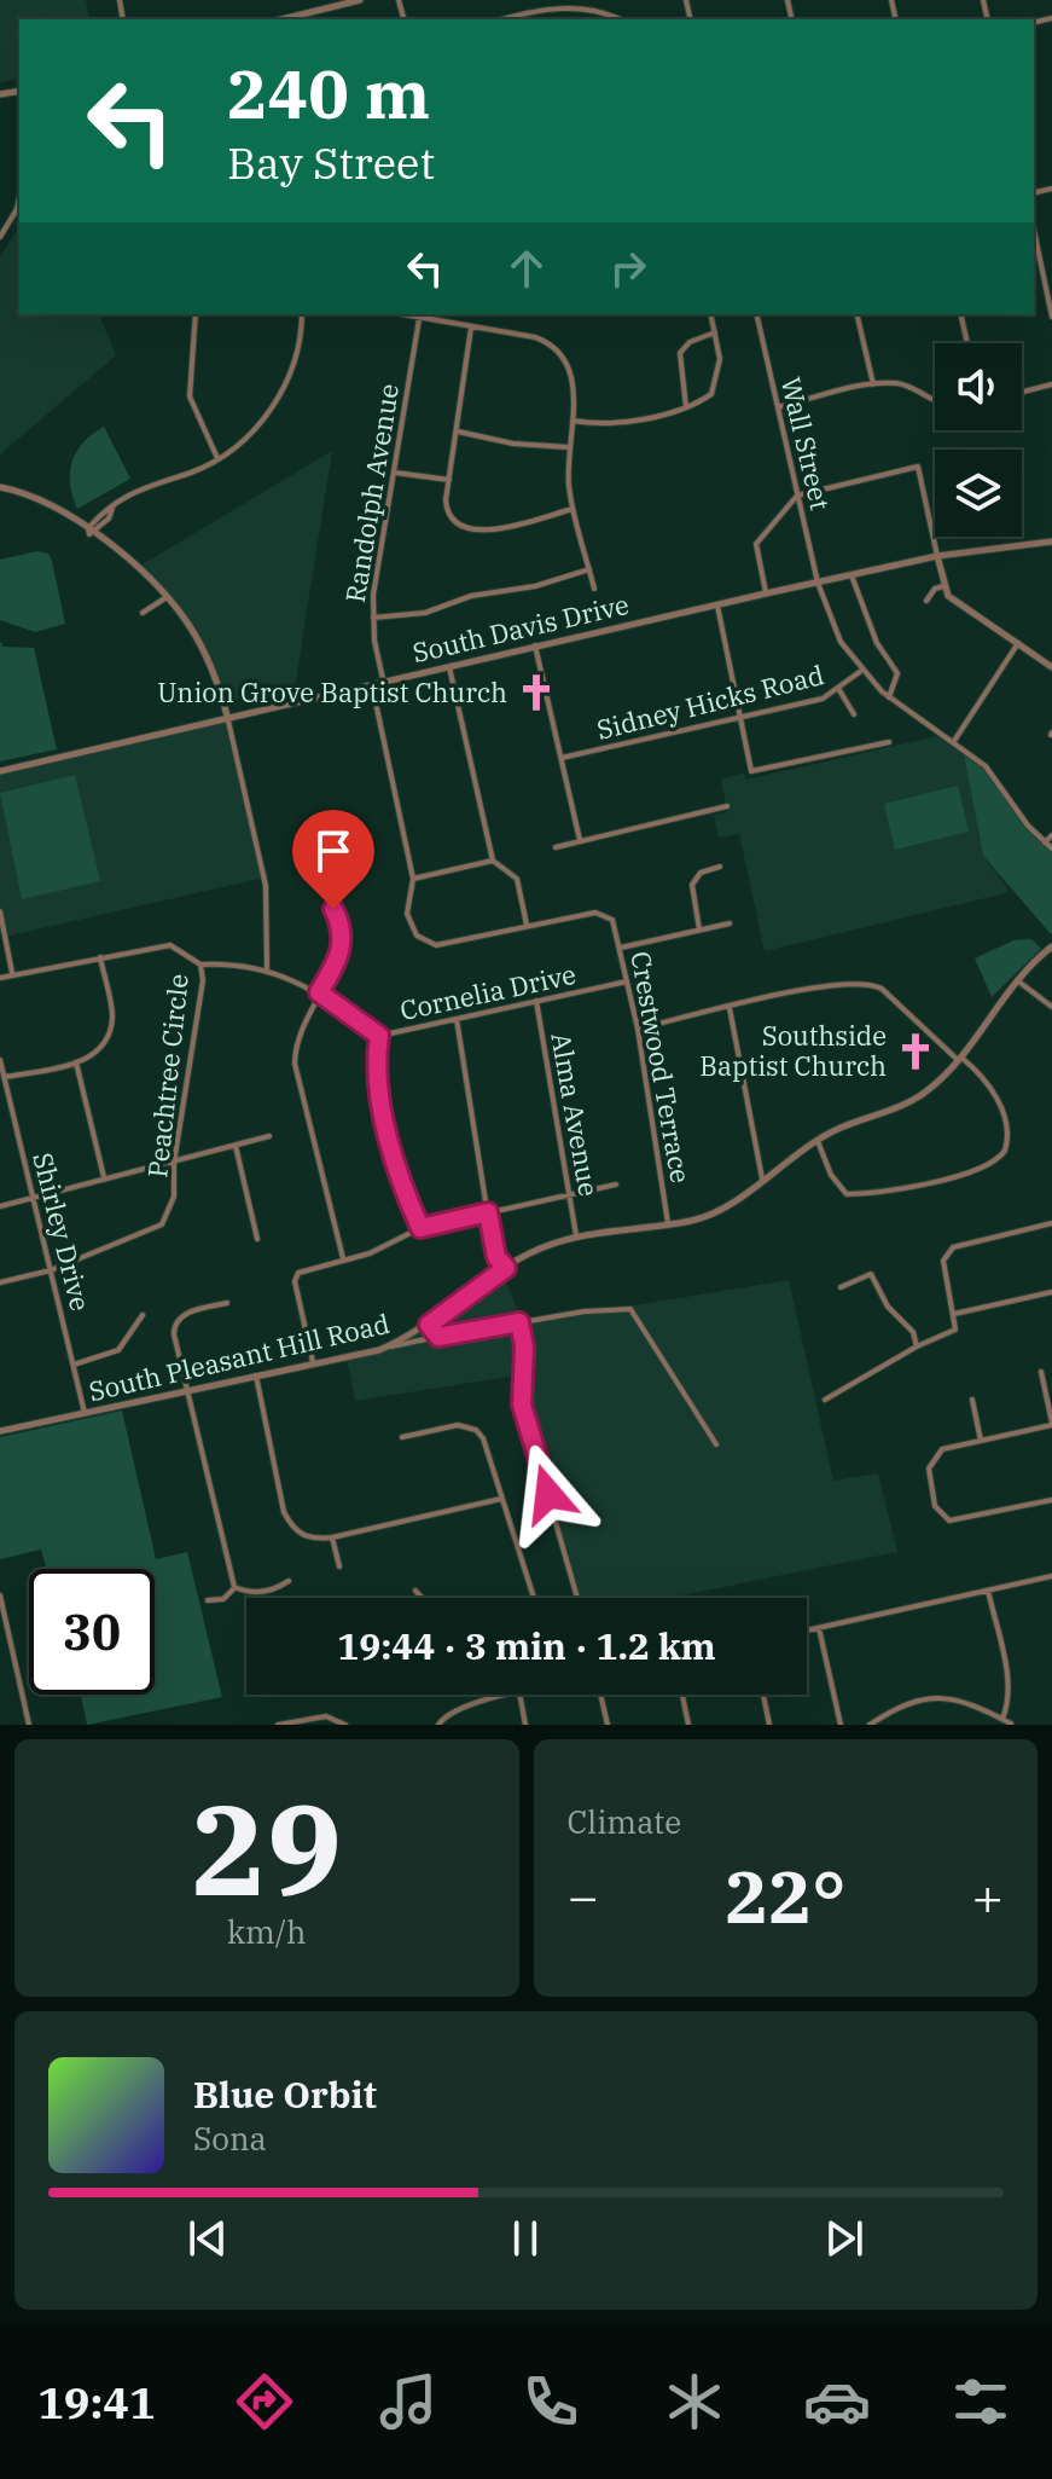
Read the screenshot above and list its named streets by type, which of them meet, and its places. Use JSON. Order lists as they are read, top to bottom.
{
  "streets": {
    "street": [
      "Wall Street",
      "Randolph Avenue",
      "South Davis Drive",
      "Sidney Hicks Road",
      "Cornelia Drive",
      "Crestwood Terrace",
      "Peachtree Circle",
      "Alma Avenue",
      "Shirley Drive",
      "South Pleasant Hill Road"
    ]
  },
  "crossings": [
    ["Wall Street", "South Davis Drive"],
    ["Wall Street", "Sidney Hicks Road"],
    ["Randolph Avenue", "South Davis Drive"],
    ["South Davis Drive", "Crestwood Terrace"],
    ["Cornelia Drive", "Crestwood Terrace"],
    ["Cornelia Drive", "Peachtree Circle"],
    ["Cornelia Drive", "Alma Avenue"],
    ["Crestwood Terrace", "South Pleasant Hill Road"],
    ["Peachtree Circle", "Shirley Drive"],
    ["Alma Avenue", "South Pleasant Hill Road"],
    ["Shirley Drive", "South Pleasant Hill Road"]
  ],
  "places": {
    "church": ["Union Grove Baptist Church", "Southside Baptist Church"]
  },
  "page": {
    "turn": ["240 m", "Bay Street"],
    "limit": "30",
    "trip": "19:44 · 3 min · 1.2 km",
    "tile": [
      ["29", "km/h"],
      "Climate"
    ],
    "heat": ["−", "22°", "+"],
    "song": ["Blue Orbit", "Sona"],
    "tabs": "19:41"
  }
}
